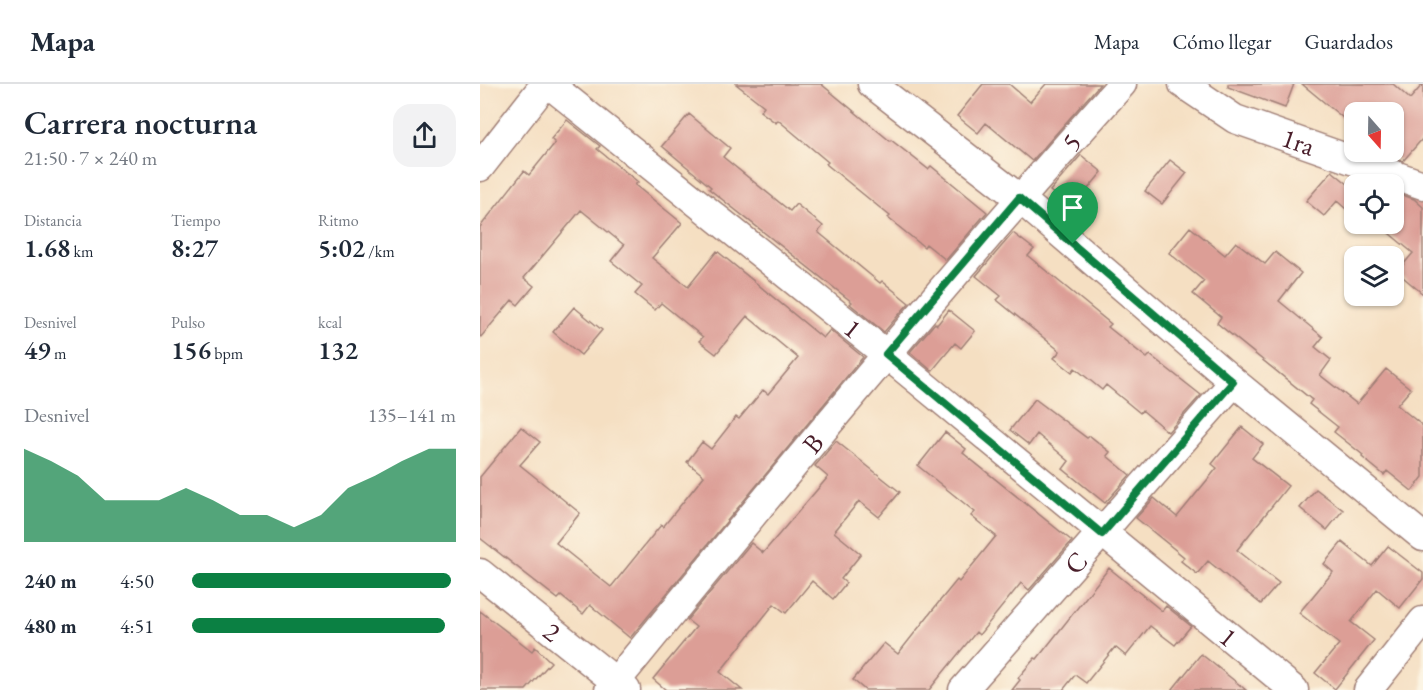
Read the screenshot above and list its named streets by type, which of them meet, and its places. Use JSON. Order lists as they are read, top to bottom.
{
  "streets": {
    "street": [
      "5",
      "1ra",
      "1",
      "B",
      "C",
      "2"
    ]
  },
  "crossings": [
    ["5", "B"],
    ["1", "B"],
    ["1", "C"],
    ["B", "2"]
  ],
  "north": "bottom",
  "page": {
    "header": "Mapa",
    "nav": ["Mapa", "Cómo llegar", "Guardados"],
    "heading": ["Carrera nocturna", "21:50 · 7 × 240 m"],
    "stats": [
      ["Distancia", "1.68 km"],
      ["Tiempo", "8:27"],
      ["Ritmo", "5:02 /km"],
      ["Desnivel", "49 m"],
      ["Pulso", "156 bpm"],
      ["kcal", "132"]
    ],
    "chart": ["Desnivel", "135–141 m"],
    "list": [
      {
        "name": "240 m",
        "note": "4:50"
      },
      {
        "name": "480 m",
        "note": "4:51"
      }
    ]
  }
}
